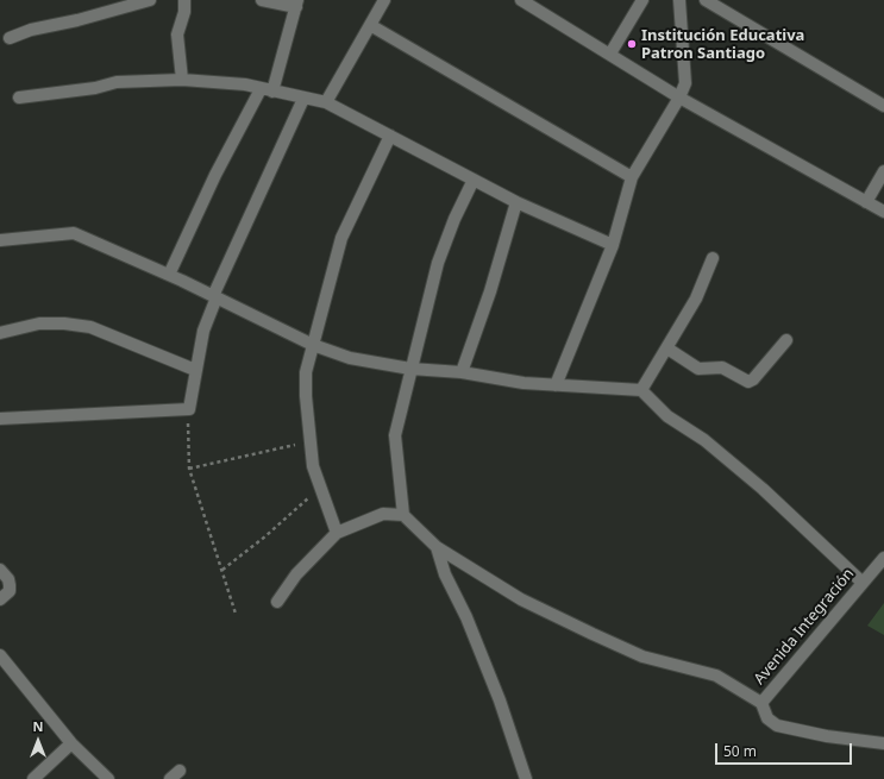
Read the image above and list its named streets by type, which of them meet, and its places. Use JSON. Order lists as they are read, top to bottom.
{
  "streets": {
    "street": ["Avenida Integración"]
  },
  "places": ["Institución Educativa Patron Santiago"],
  "scale_bar": "50 m",
  "north": "top"
}
